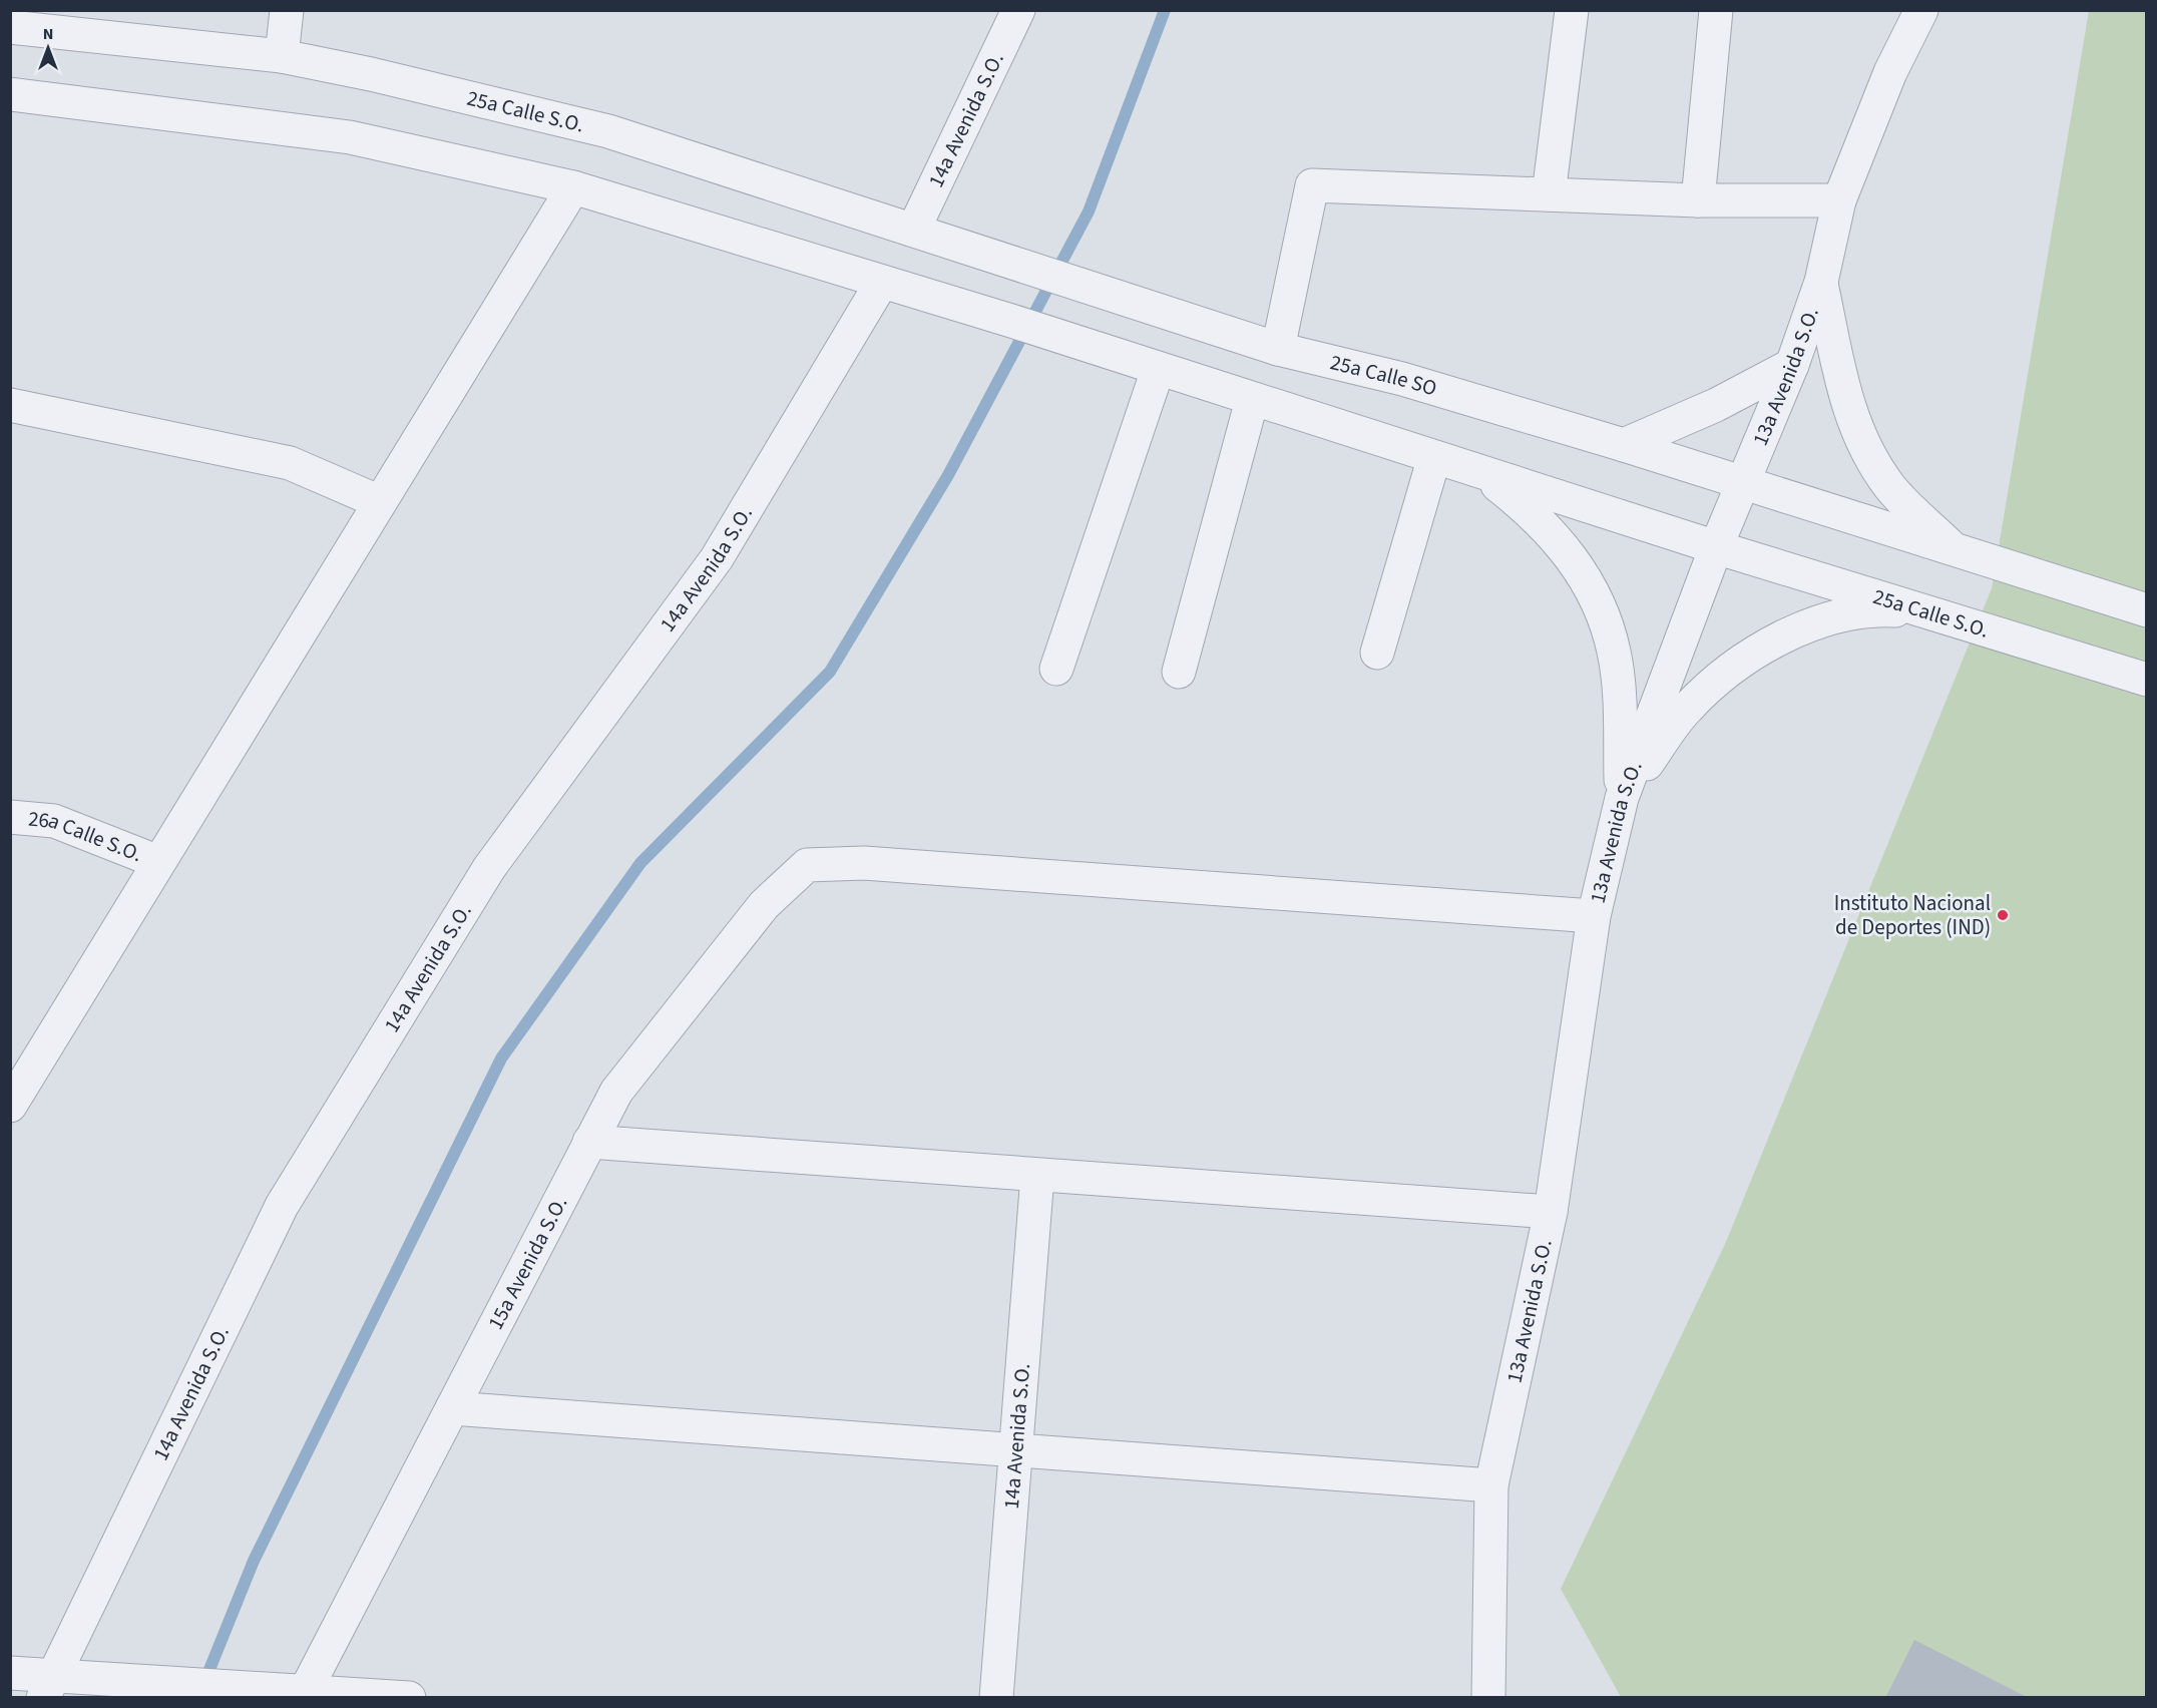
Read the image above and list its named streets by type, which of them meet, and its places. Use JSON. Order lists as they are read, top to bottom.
{
  "streets": {
    "street": [
      "25a Calle S.O.",
      "14a Avenida S.O.",
      "25a Calle SO",
      "13a Avenida S.O.",
      "26a Calle S.O.",
      "15a Avenida S.O."
    ]
  },
  "crossings": [
    ["25a Calle S.O.", "14a Avenida S.O."],
    ["25a Calle S.O.", "25a Calle SO"],
    ["25a Calle S.O.", "13a Avenida S.O."],
    ["25a Calle SO", "13a Avenida S.O."],
    ["13a Avenida S.O.", "15a Avenida S.O."]
  ],
  "places": ["Instituto Nacional de Deportes (IND)"],
  "north": "top"
}
